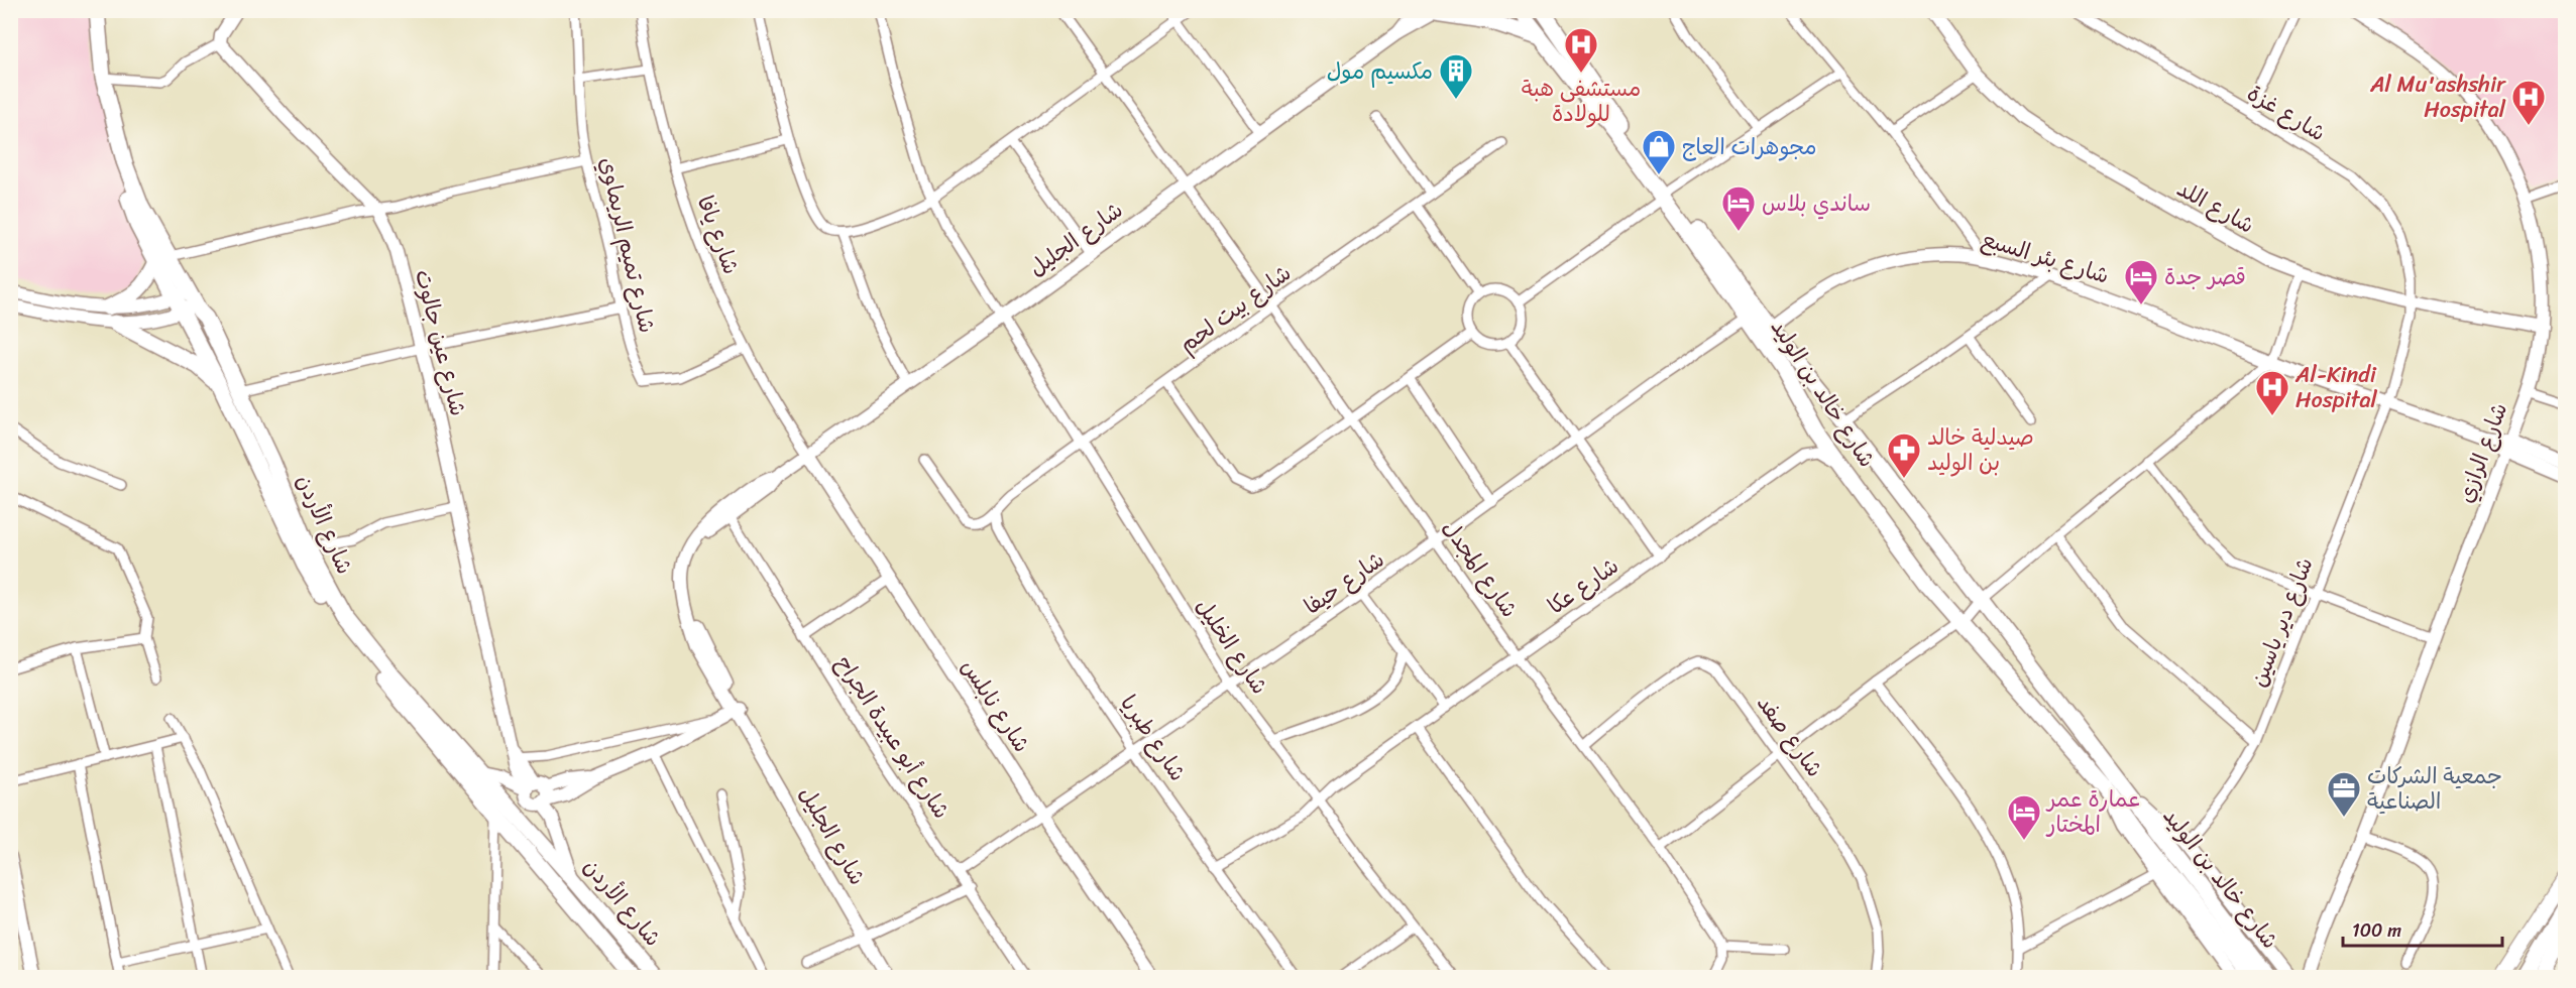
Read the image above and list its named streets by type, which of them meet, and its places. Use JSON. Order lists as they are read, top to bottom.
{
  "streets": {
    "main road": ["شارع خالد بن الوليد", "شارع الأردن"],
    "street": [
      "شارع غزة",
      "شارع اللد",
      "شارع يافا",
      "شارع الجليل",
      "شارع تميم الريماوي",
      "شارع بئر السبع",
      "شارع بيت لحم",
      "شارع عين جالوت",
      "شارع الرازي",
      "شارع المجدل",
      "شارع حيفا",
      "شارع عكا",
      "شارع دير ياسين",
      "شارع الخليل",
      "شارع نابلس",
      "شارع صفد",
      "شارع أبو عبيدة الجراح",
      "شارع طبريا"
    ]
  },
  "crossings": [
    ["شارع غزة", "شارع اللد"],
    ["شارع غزة", "شارع بئر السبع"],
    ["شارع غزة", "شارع دير ياسين"],
    ["شارع اللد", "شارع الرازي"],
    ["شارع يافا", "شارع الجليل"],
    ["شارع يافا", "شارع تميم الريماوي"],
    ["شارع يافا", "شارع نابلس"],
    ["شارع الجليل", "شارع المجدل"],
    ["شارع الجليل", "شارع الخليل"],
    ["شارع الجليل", "شارع نابلس"],
    ["شارع الجليل", "شارع أبو عبيدة الجراح"],
    ["شارع بئر السبع", "شارع خالد بن الوليد"],
    ["شارع بئر السبع", "شارع الرازي"],
    ["شارع بئر السبع", "شارع دير ياسين"],
    ["شارع بيت لحم", "شارع المجدل"],
    ["شارع بيت لحم", "شارع الخليل"],
    ["شارع بيت لحم", "شارع طبريا"],
    ["شارع خالد بن الوليد", "شارع حيفا"],
    ["شارع خالد بن الوليد", "شارع عكا"],
    ["شارع خالد بن الوليد", "شارع دير ياسين"],
    ["شارع المجدل", "شارع حيفا"],
    ["شارع المجدل", "شارع عكا"],
    ["شارع المجدل", "شارع صفد"],
    ["شارع حيفا", "شارع الخليل"],
    ["شارع حيفا", "شارع نابلس"],
    ["شارع حيفا", "شارع أبو عبيدة الجراح"],
    ["شارع حيفا", "شارع طبريا"],
    ["شارع عكا", "شارع الخليل"],
    ["شارع عكا", "شارع طبريا"]
  ],
  "places": {
    "hospital": ["مستشفى هبة للولادة", "Al Mu'ashshir Hospital", "Al-Kindi Hospital"],
    "building": ["مكسيم مول"],
    "shop": ["مجوهرات العاج"],
    "hotel": ["ساندي بلاس", "قصر جدة", "عمارة عمر المختار"],
    "pharmacy": ["صيدلية خالد بن الوليد"],
    "office": ["جمعية الشركات الصناعية"]
  },
  "scale_bar": "100 m"
}
